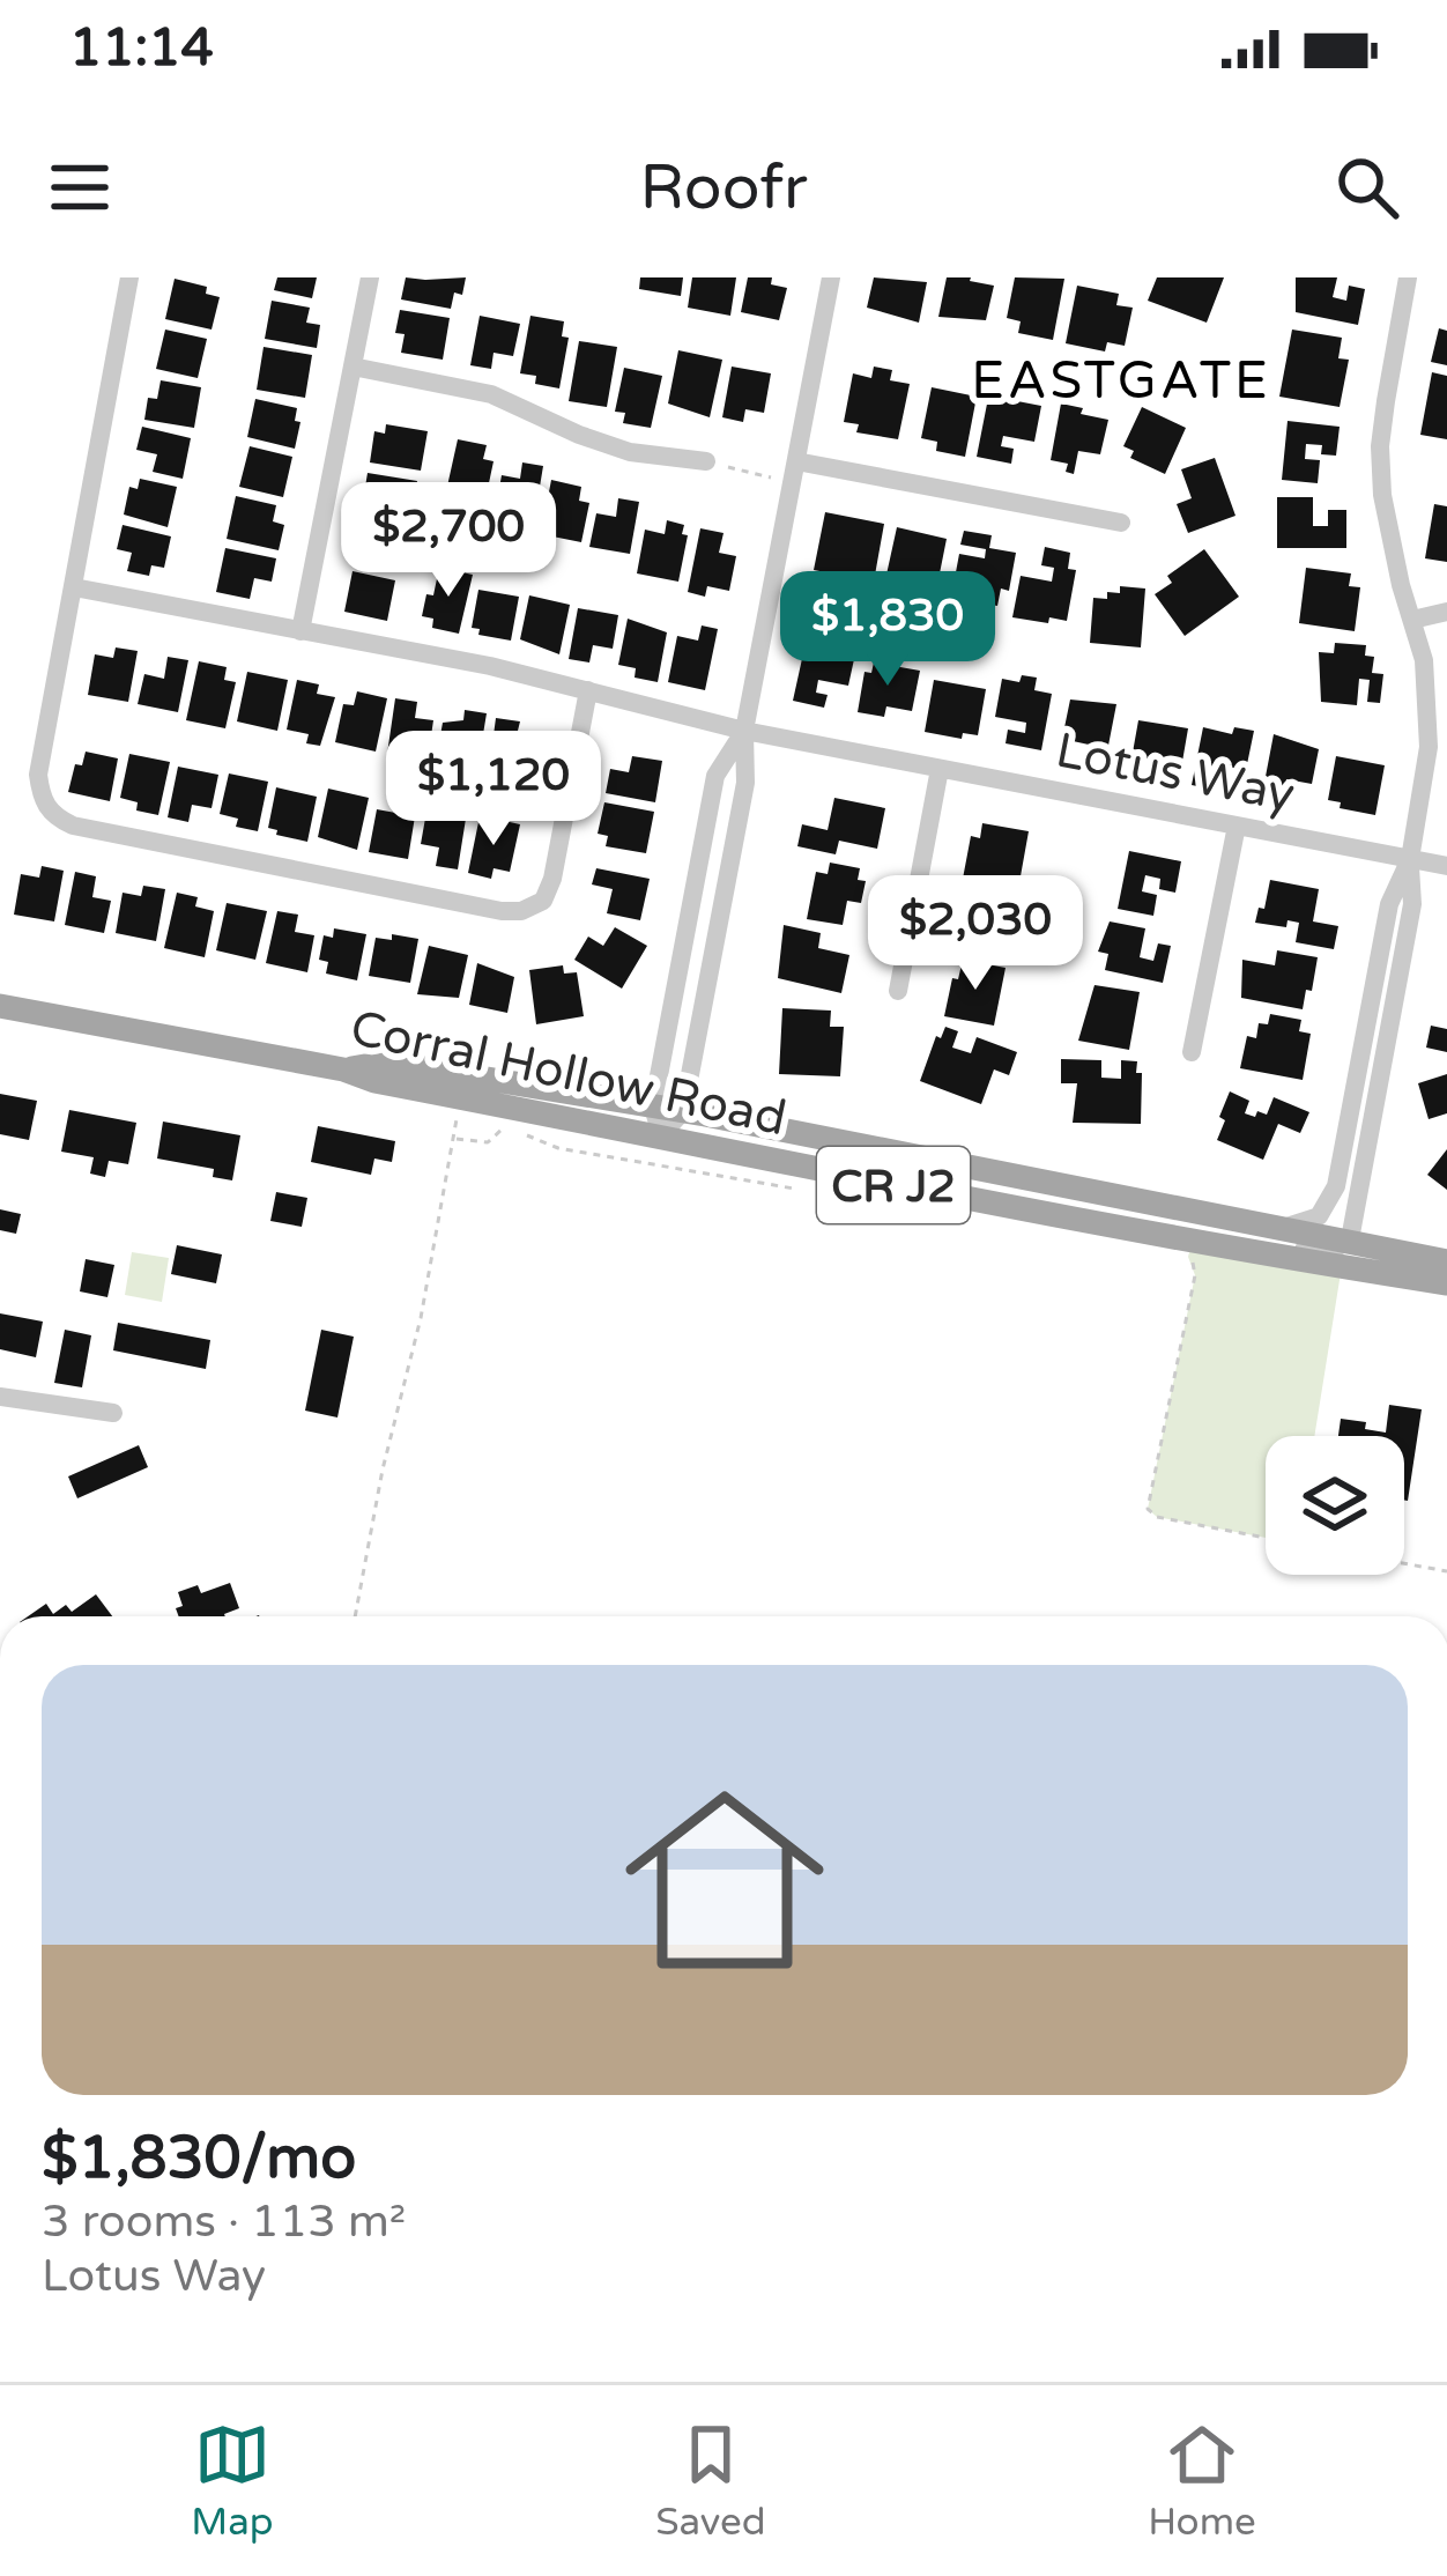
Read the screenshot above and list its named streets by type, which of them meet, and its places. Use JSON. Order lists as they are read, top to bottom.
{
  "streets": {
    "main road": ["Corral Hollow Road", "CR J2"],
    "street": ["Lotus Way"]
  },
  "districts": ["EASTGATE"],
  "page": {
    "status": "11:14",
    "header": "Roofr",
    "price": [
      "$2,700",
      "$1,830",
      "$1,120",
      "$2,030"
    ],
    "list": [
      {
        "name": "$1,830/mo",
        "note": "3 rooms · 113 m² · Lotus Way"
      }
    ],
    "tabs": ["Map", "Saved", "Home"]
  }
}
